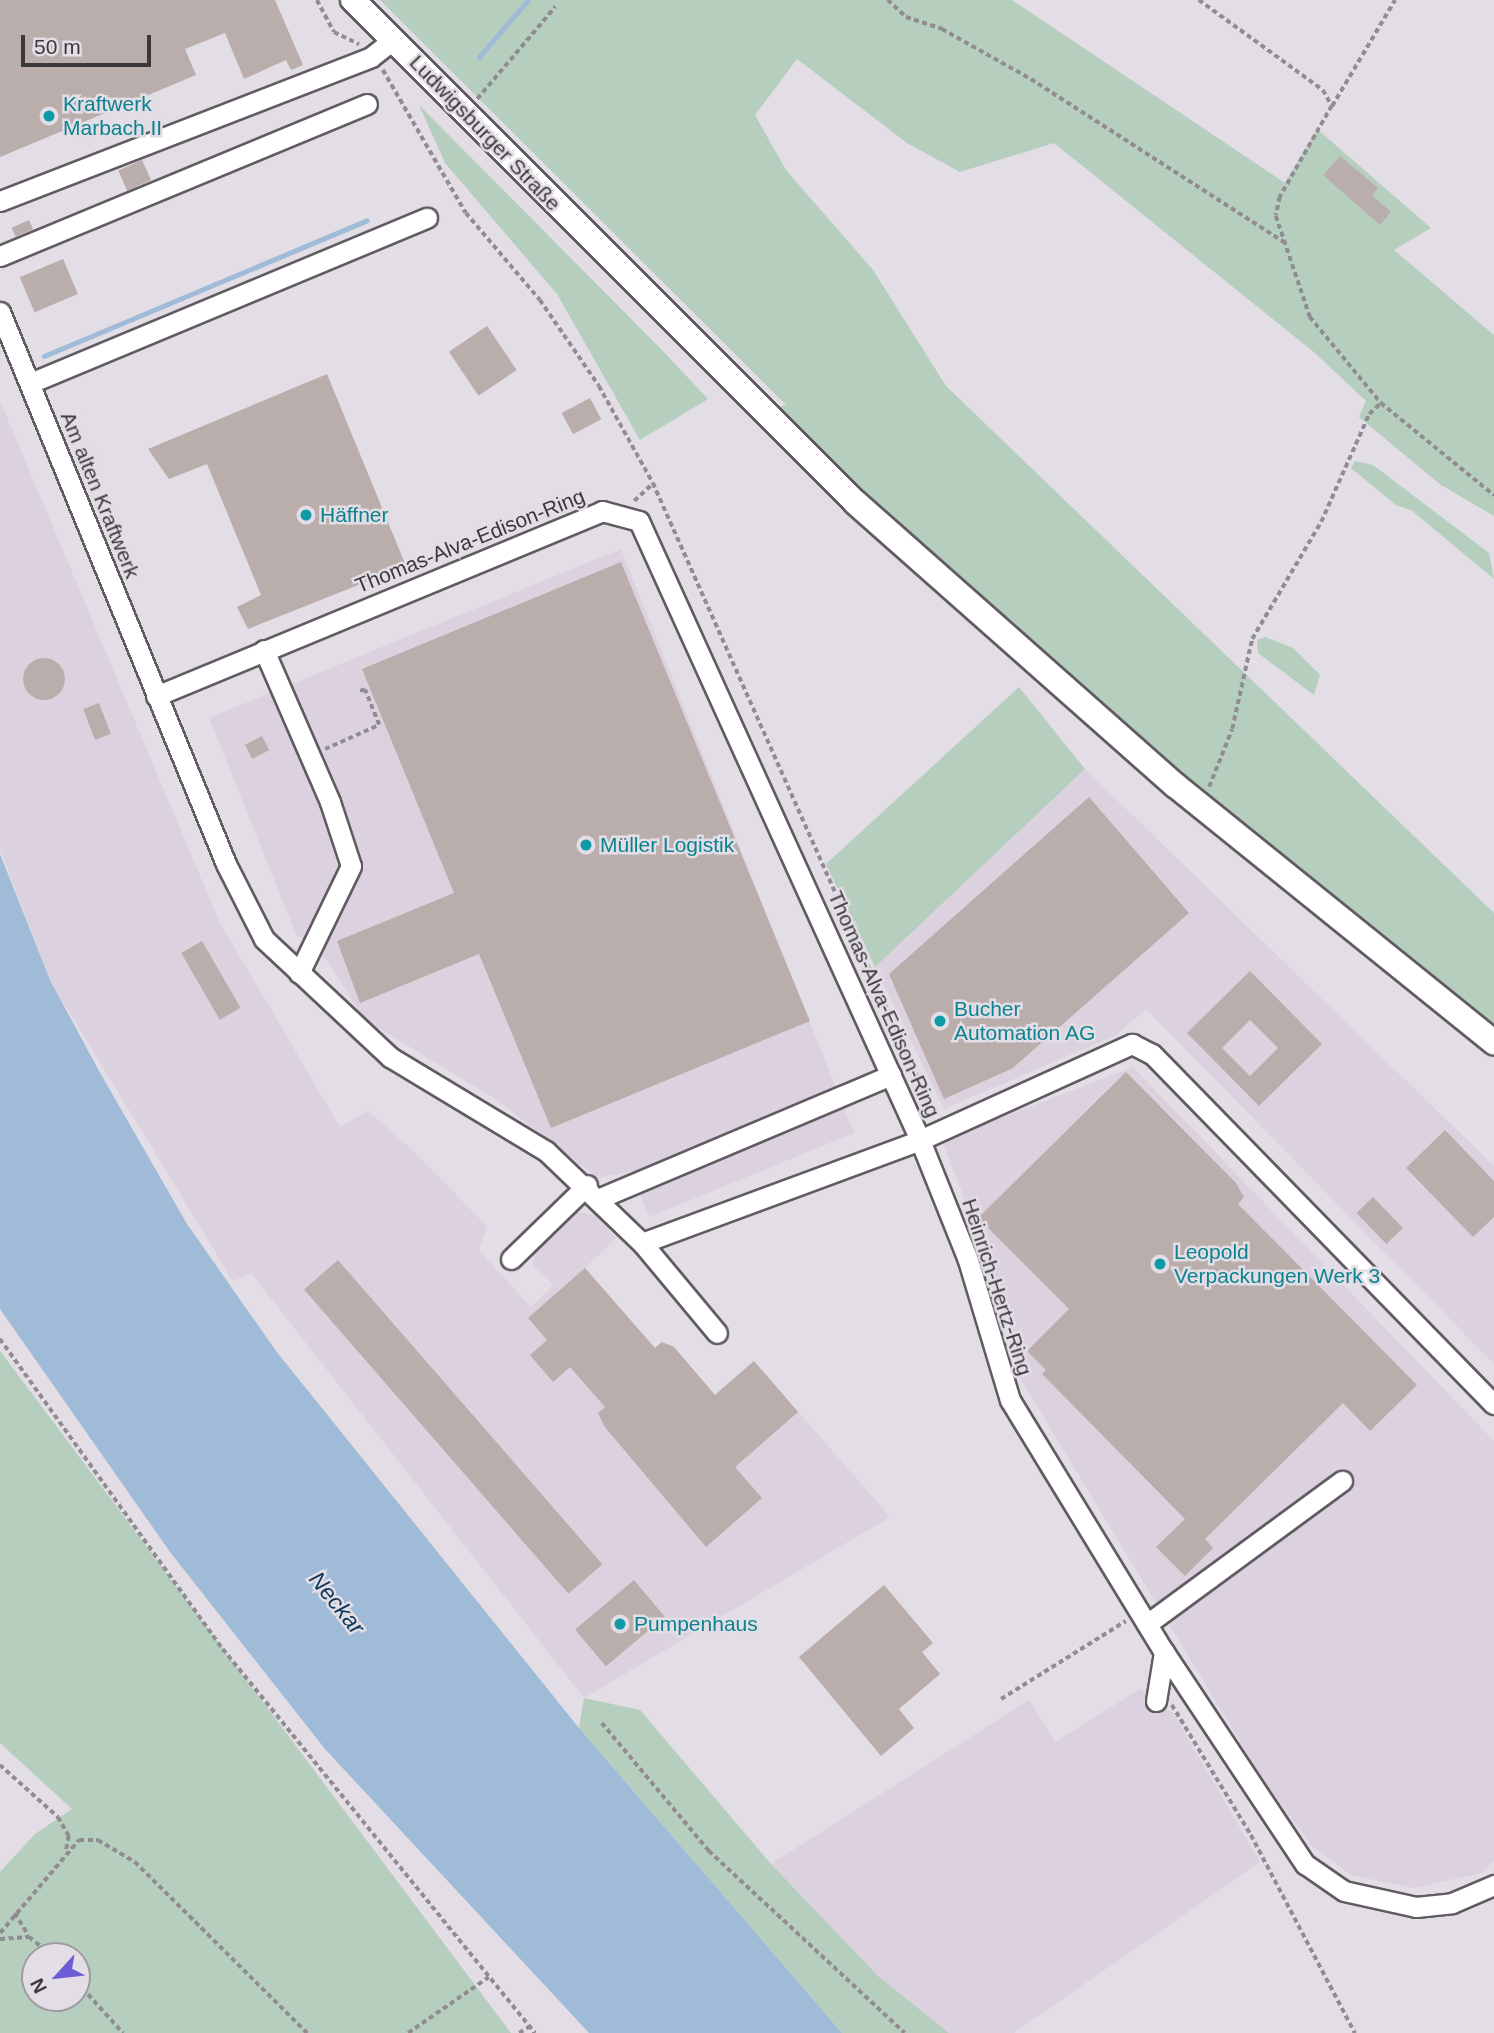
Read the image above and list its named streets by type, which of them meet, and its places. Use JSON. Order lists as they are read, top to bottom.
{
  "streets": {
    "main road": ["Ludwigsburger Straße"],
    "street": ["Am alten Kraftwerk", "Thomas-Alva-Edison-Ring", "Heinrich-Hertz-Ring"]
  },
  "crossings": [
    ["Am alten Kraftwerk", "Thomas-Alva-Edison-Ring"],
    ["Thomas-Alva-Edison-Ring", "Heinrich-Hertz-Ring"]
  ],
  "water": ["Neckar"],
  "places": [
    "Kraftwerk Marbach II",
    "Häffner",
    "Müller Logistik",
    "Bucher Automation AG",
    "Leopold Verpackungen Werk 3",
    "Pumpenhaus"
  ],
  "scale_bar": "50 m",
  "north": "bottom left"
}
